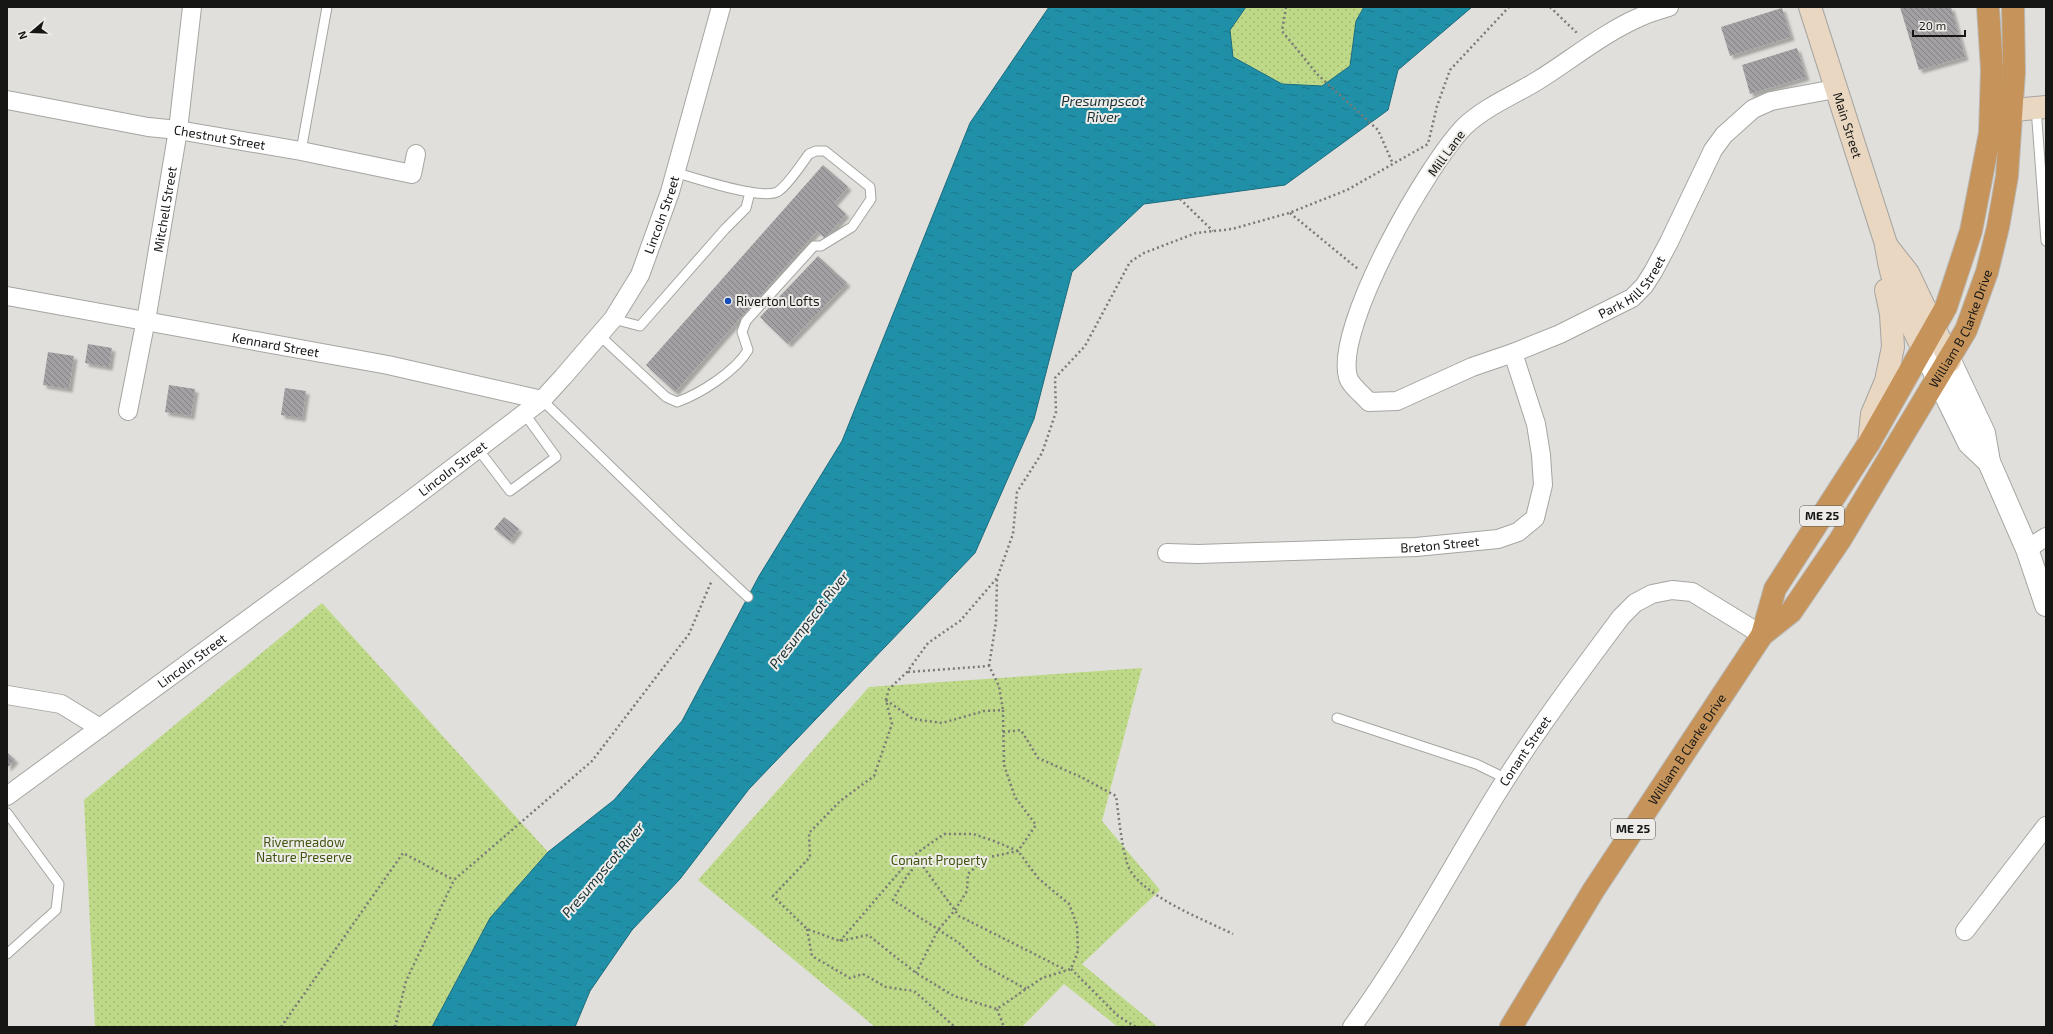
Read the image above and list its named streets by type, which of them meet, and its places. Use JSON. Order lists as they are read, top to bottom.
{
  "streets": {
    "highway": ["William B Clarke Drive", "ME 25"],
    "main road": ["Main Street"],
    "street": [
      "Chestnut Street",
      "Mill Lane",
      "Mitchell Street",
      "Lincoln Street",
      "Park Hill Street",
      "Kennard Street",
      "Breton Street",
      "Conant Street"
    ]
  },
  "crossings": [
    ["Main Street", "Park Hill Street"],
    ["Main Street", "William B Clarke Drive"],
    ["Chestnut Street", "Mitchell Street"],
    ["Mill Lane", "Park Hill Street"],
    ["Mitchell Street", "Kennard Street"],
    ["Lincoln Street", "Kennard Street"],
    ["Park Hill Street", "Breton Street"],
    ["William B Clarke Drive", "Conant Street"]
  ],
  "water": ["Presumpscot River"],
  "parks": ["Rivermeadow Nature Preserve", "Conant Property"],
  "places": ["Riverton Lofts"],
  "scale_bar": "20 m",
  "north": "left"
}
